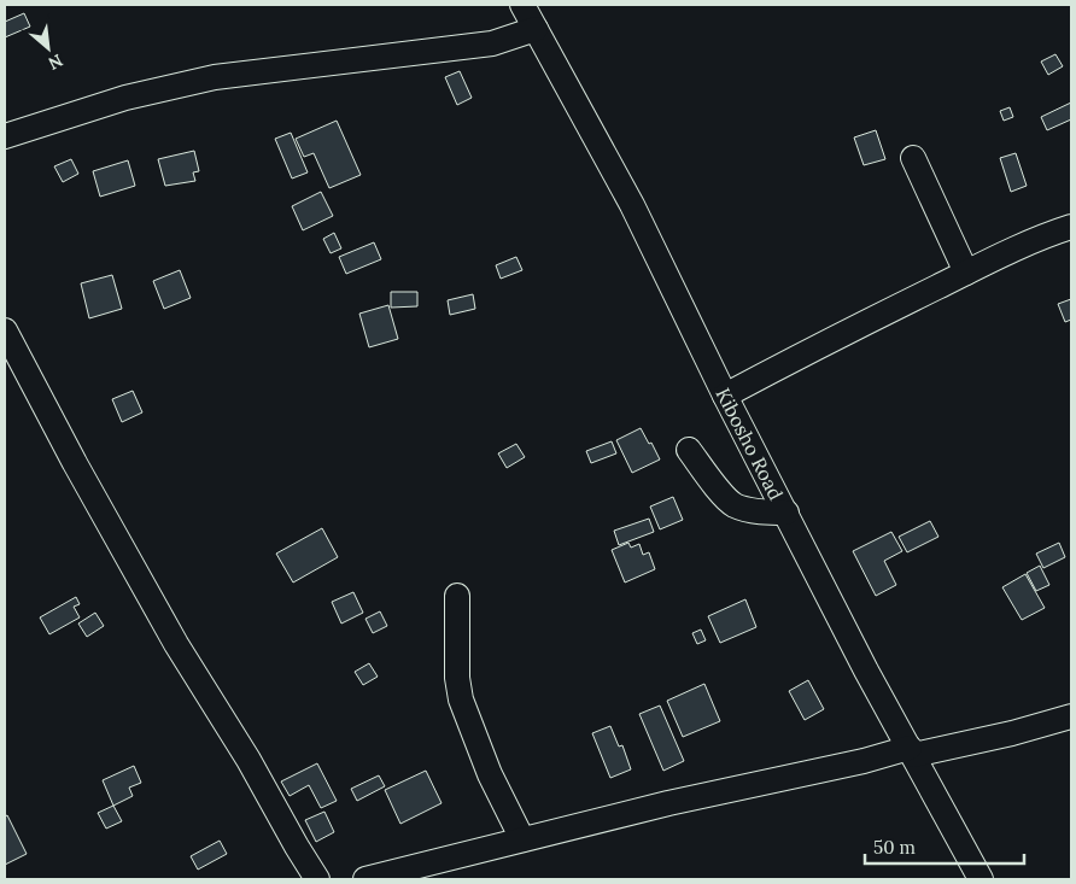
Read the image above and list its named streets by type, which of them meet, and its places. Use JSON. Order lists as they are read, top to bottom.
{
  "streets": {
    "street": ["Kibosho Road"]
  },
  "scale_bar": "50 m",
  "north": "bottom right"
}
